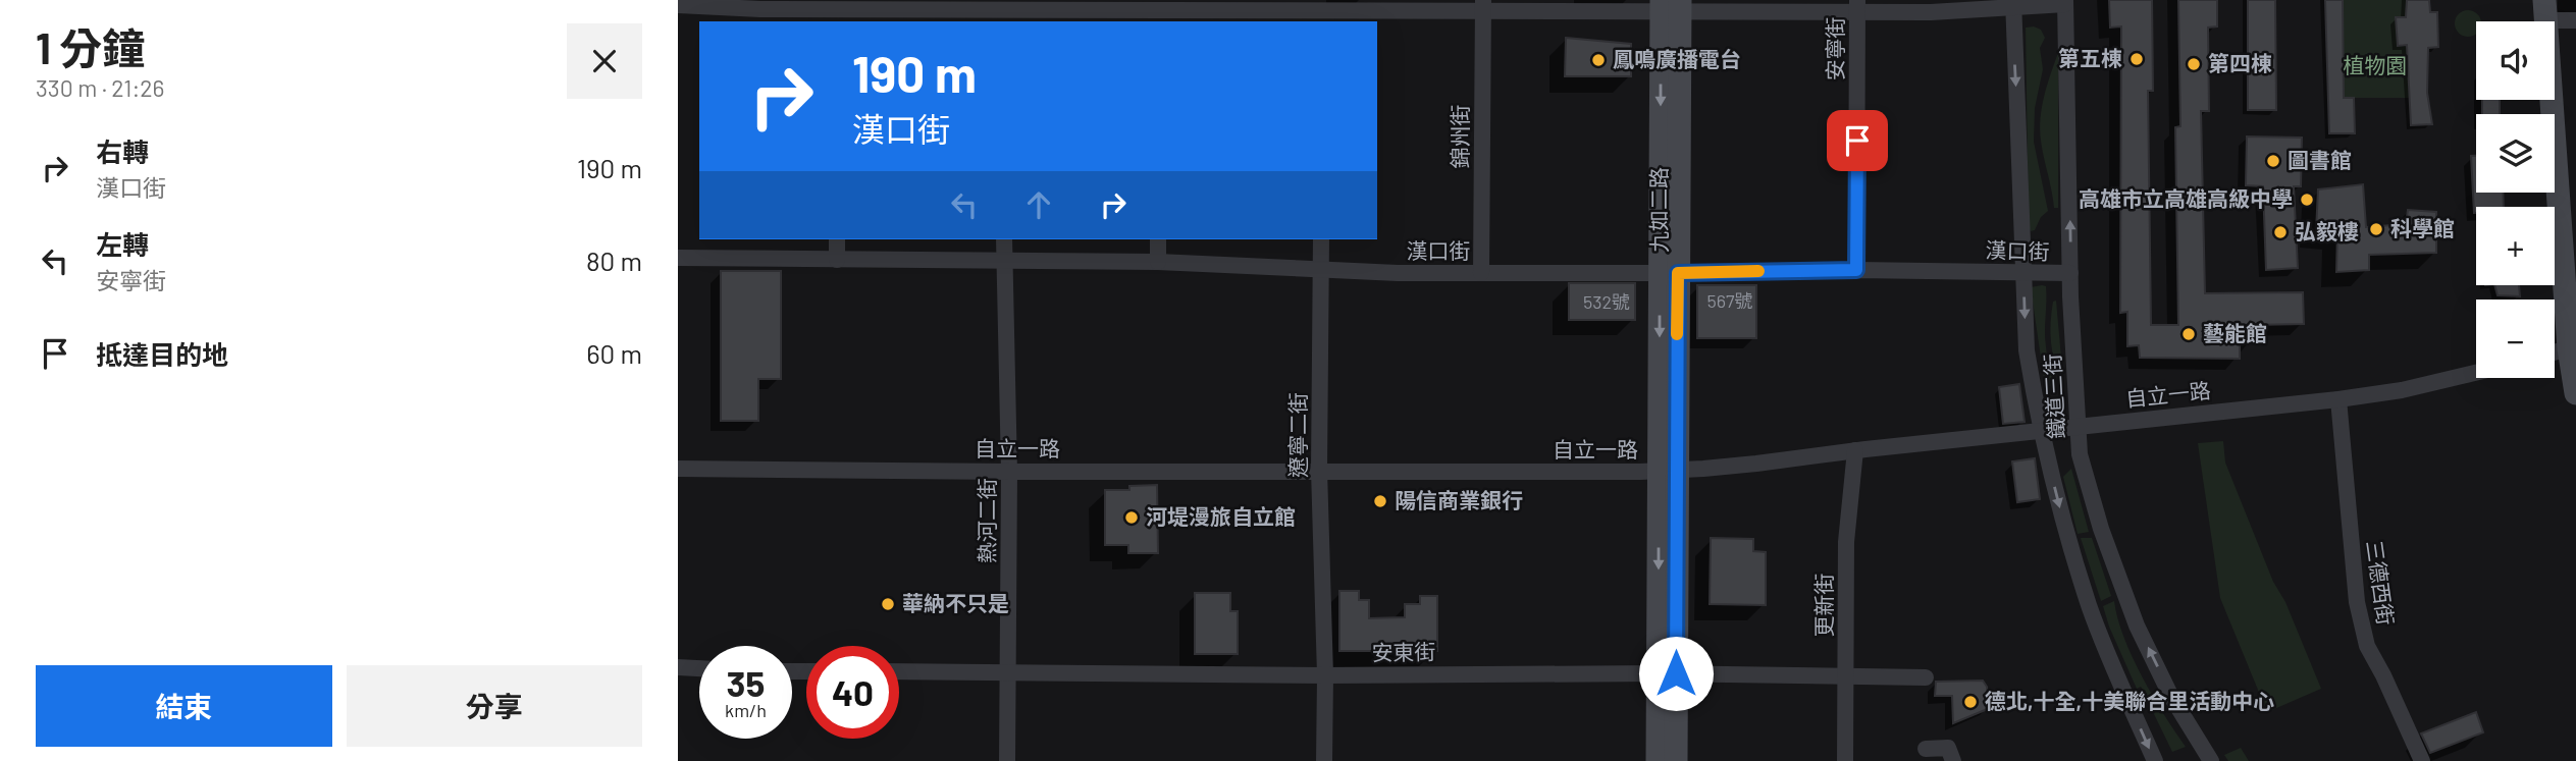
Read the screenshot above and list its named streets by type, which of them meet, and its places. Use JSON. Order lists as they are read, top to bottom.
{
  "streets": {
    "street": [
      "安寧街",
      "錦州街",
      "九如二路",
      "漢口街",
      "自立一路",
      "鐵道三街",
      "遼寧二街",
      "熱河二街",
      "三德西街",
      "更新街",
      "安東街"
    ]
  },
  "crossings": [
    ["安寧街", "漢口街"],
    ["錦州街", "漢口街"],
    ["九如二路", "漢口街"],
    ["九如二路", "自立一路"],
    ["九如二路", "安東街"],
    ["漢口街", "鐵道三街"],
    ["漢口街", "遼寧二街"],
    ["漢口街", "熱河二街"],
    ["自立一路", "鐵道三街"],
    ["自立一路", "遼寧二街"],
    ["自立一路", "熱河二街"],
    ["自立一路", "三德西街"],
    ["自立一路", "更新街"],
    ["遼寧二街", "安東街"],
    ["熱河二街", "安東街"],
    ["更新街", "安東街"]
  ],
  "parks": ["植物園"],
  "places": [
    "第五棟",
    "鳳鳴廣播電台",
    "第四棟",
    "圖書館",
    "高雄市立高雄高級中學",
    "科學館",
    "弘毅樓",
    "藝能館",
    "陽信商業銀行",
    "河堤漫旅自立館",
    "華納不只是",
    "德北,十全,十美聯合里活動中心"
  ],
  "house_numbers": ["567號", "532號"],
  "page": {
    "heading": ["1 分鐘", "330 m · 21:26"],
    "map_buttons": ["+", "−"],
    "turn": ["190 m", "漢口街"],
    "list": [
      {
        "name": "右轉",
        "note": "漢口街",
        "value": "190 m"
      },
      {
        "name": "左轉",
        "note": "安寧街",
        "value": "80 m"
      },
      {
        "name": "抵達目的地",
        "value": "60 m"
      }
    ],
    "speed": "35 km/h",
    "limit": "40",
    "buttons": ["結束", "分享"]
  }
}
